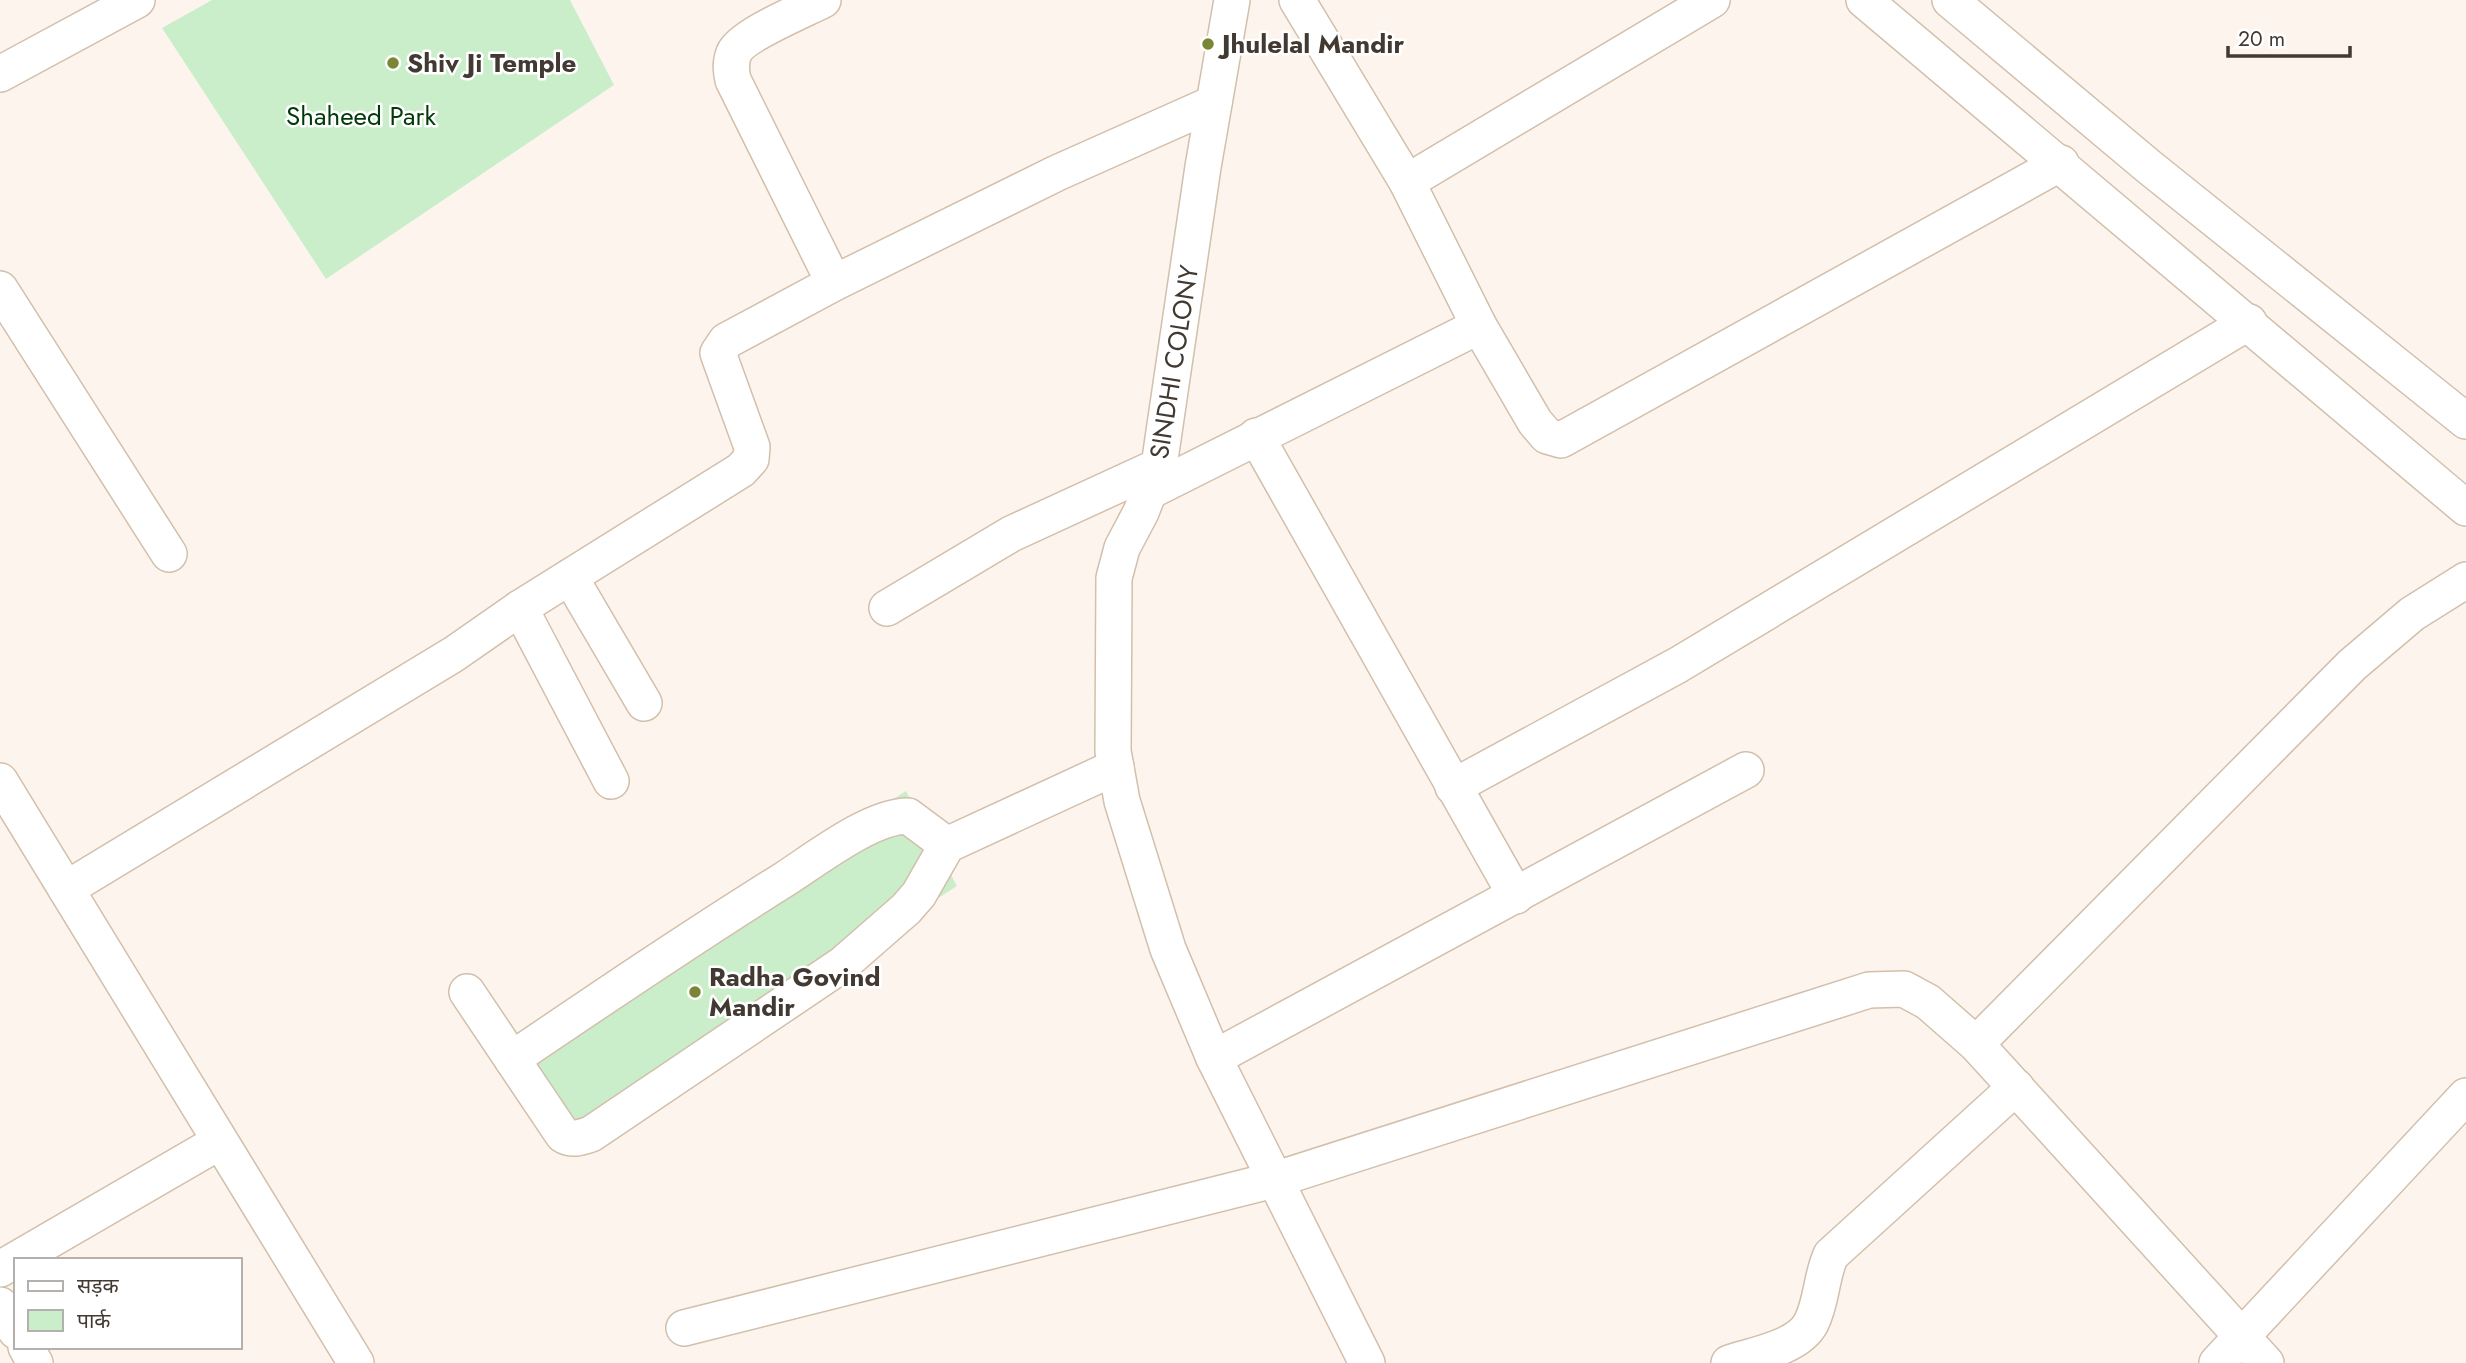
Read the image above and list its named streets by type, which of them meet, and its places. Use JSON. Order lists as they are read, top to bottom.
{
  "streets": {
    "street": ["SINDHI COLONY"]
  },
  "parks": ["Shaheed Park"],
  "places": ["Jhulelal Mandir", "Shiv Ji Temple", "Radha Govind Mandir"],
  "legend": ["सड़क", "पार्क"],
  "scale_bar": "20 m"
}
